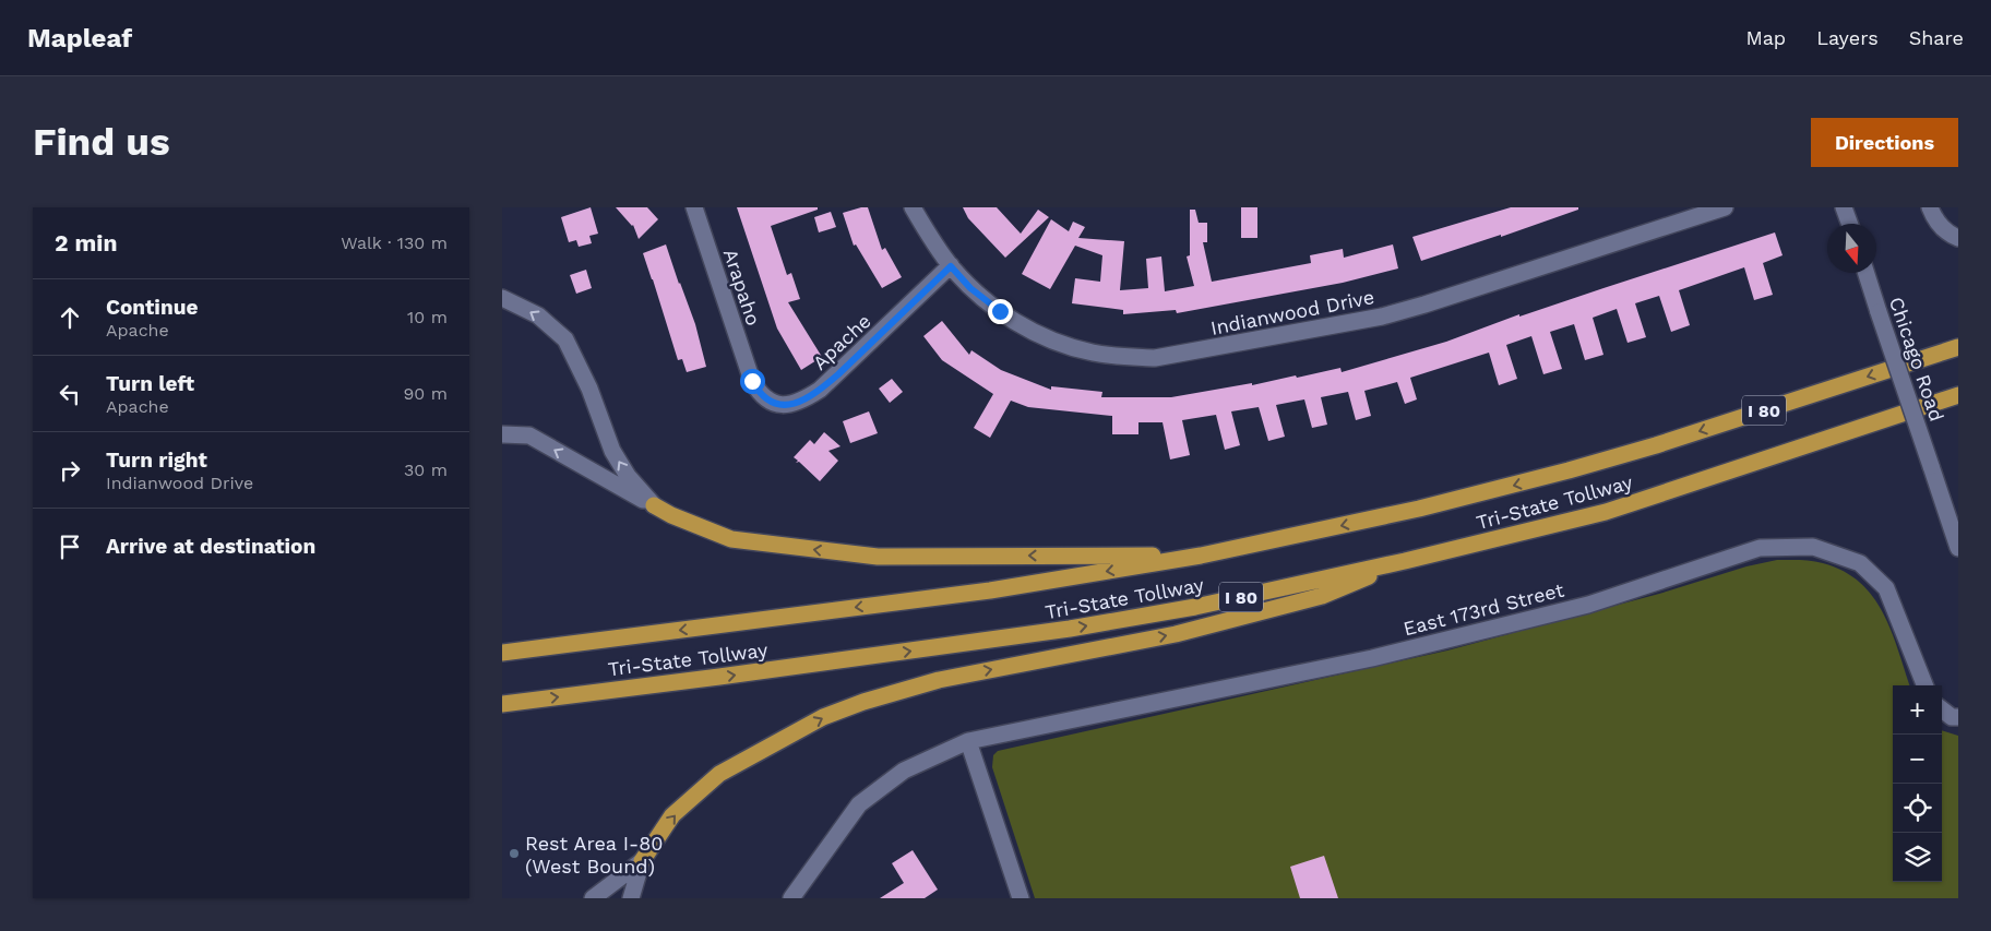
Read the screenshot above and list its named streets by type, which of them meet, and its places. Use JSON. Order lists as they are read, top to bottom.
{
  "streets": {
    "highway": ["I 80", "Tri-State Tollway"],
    "street": [
      "Arapaho",
      "Indianwood Drive",
      "Apache",
      "Chicago Road",
      "East 173rd Street"
    ]
  },
  "crossings": [
    ["Arapaho", "Apache"],
    ["Indianwood Drive", "Apache"]
  ],
  "places": ["Rest Area I-80 (West Bound)"],
  "north": "bottom",
  "page": {
    "header": "Mapleaf",
    "nav": ["Map", "Layers", "Share"],
    "buttons": "Directions",
    "title": "Find us",
    "heading": ["2 min", "Walk · 130 m"],
    "list": [
      ["Continue", "Apache", "10 m"],
      ["Turn left", "Apache", "90 m"],
      ["Turn right", "Indianwood Drive", "30 m"],
      "Arrive at destination"
    ],
    "map_buttons": ["+", "−"]
  }
}
